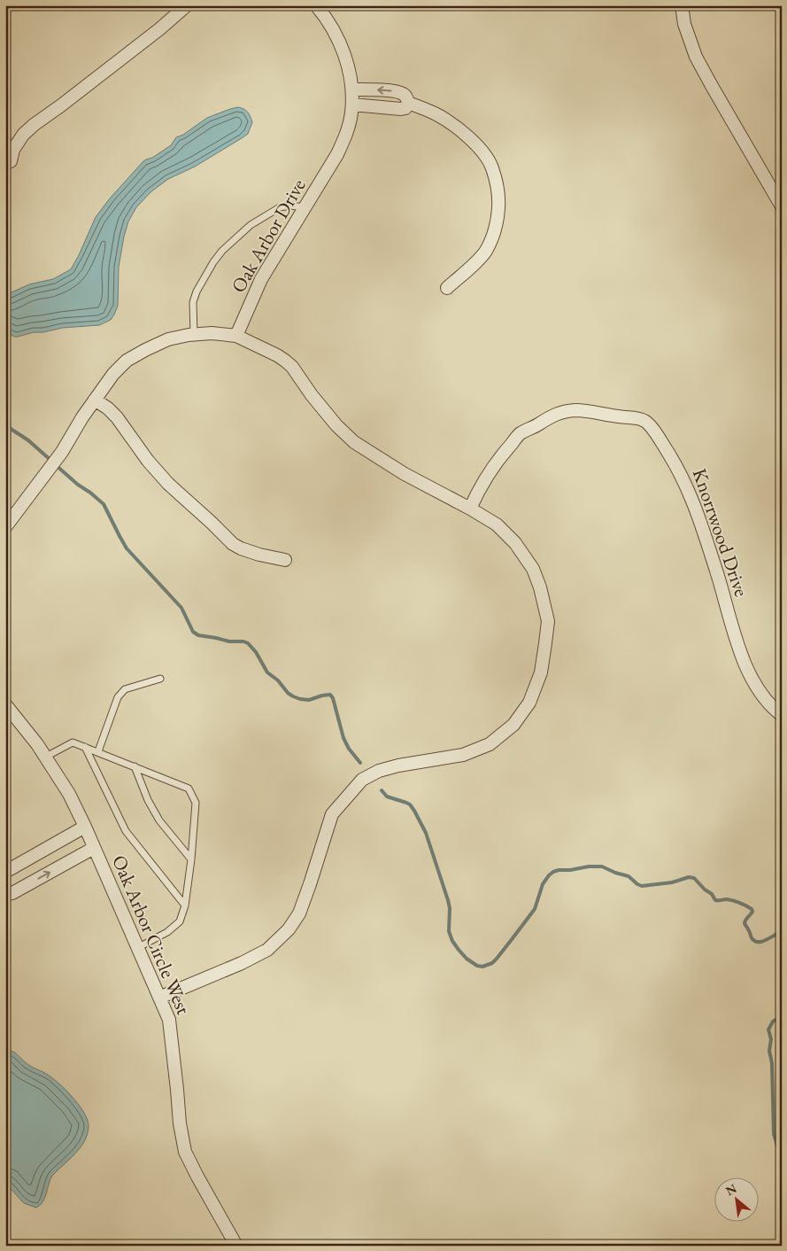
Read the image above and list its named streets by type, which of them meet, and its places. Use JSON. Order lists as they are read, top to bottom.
{
  "streets": {
    "street": ["Oak Arbor Drive", "Knorrwood Drive", "Oak Arbor Circle West"]
  },
  "north": "top left"
}
